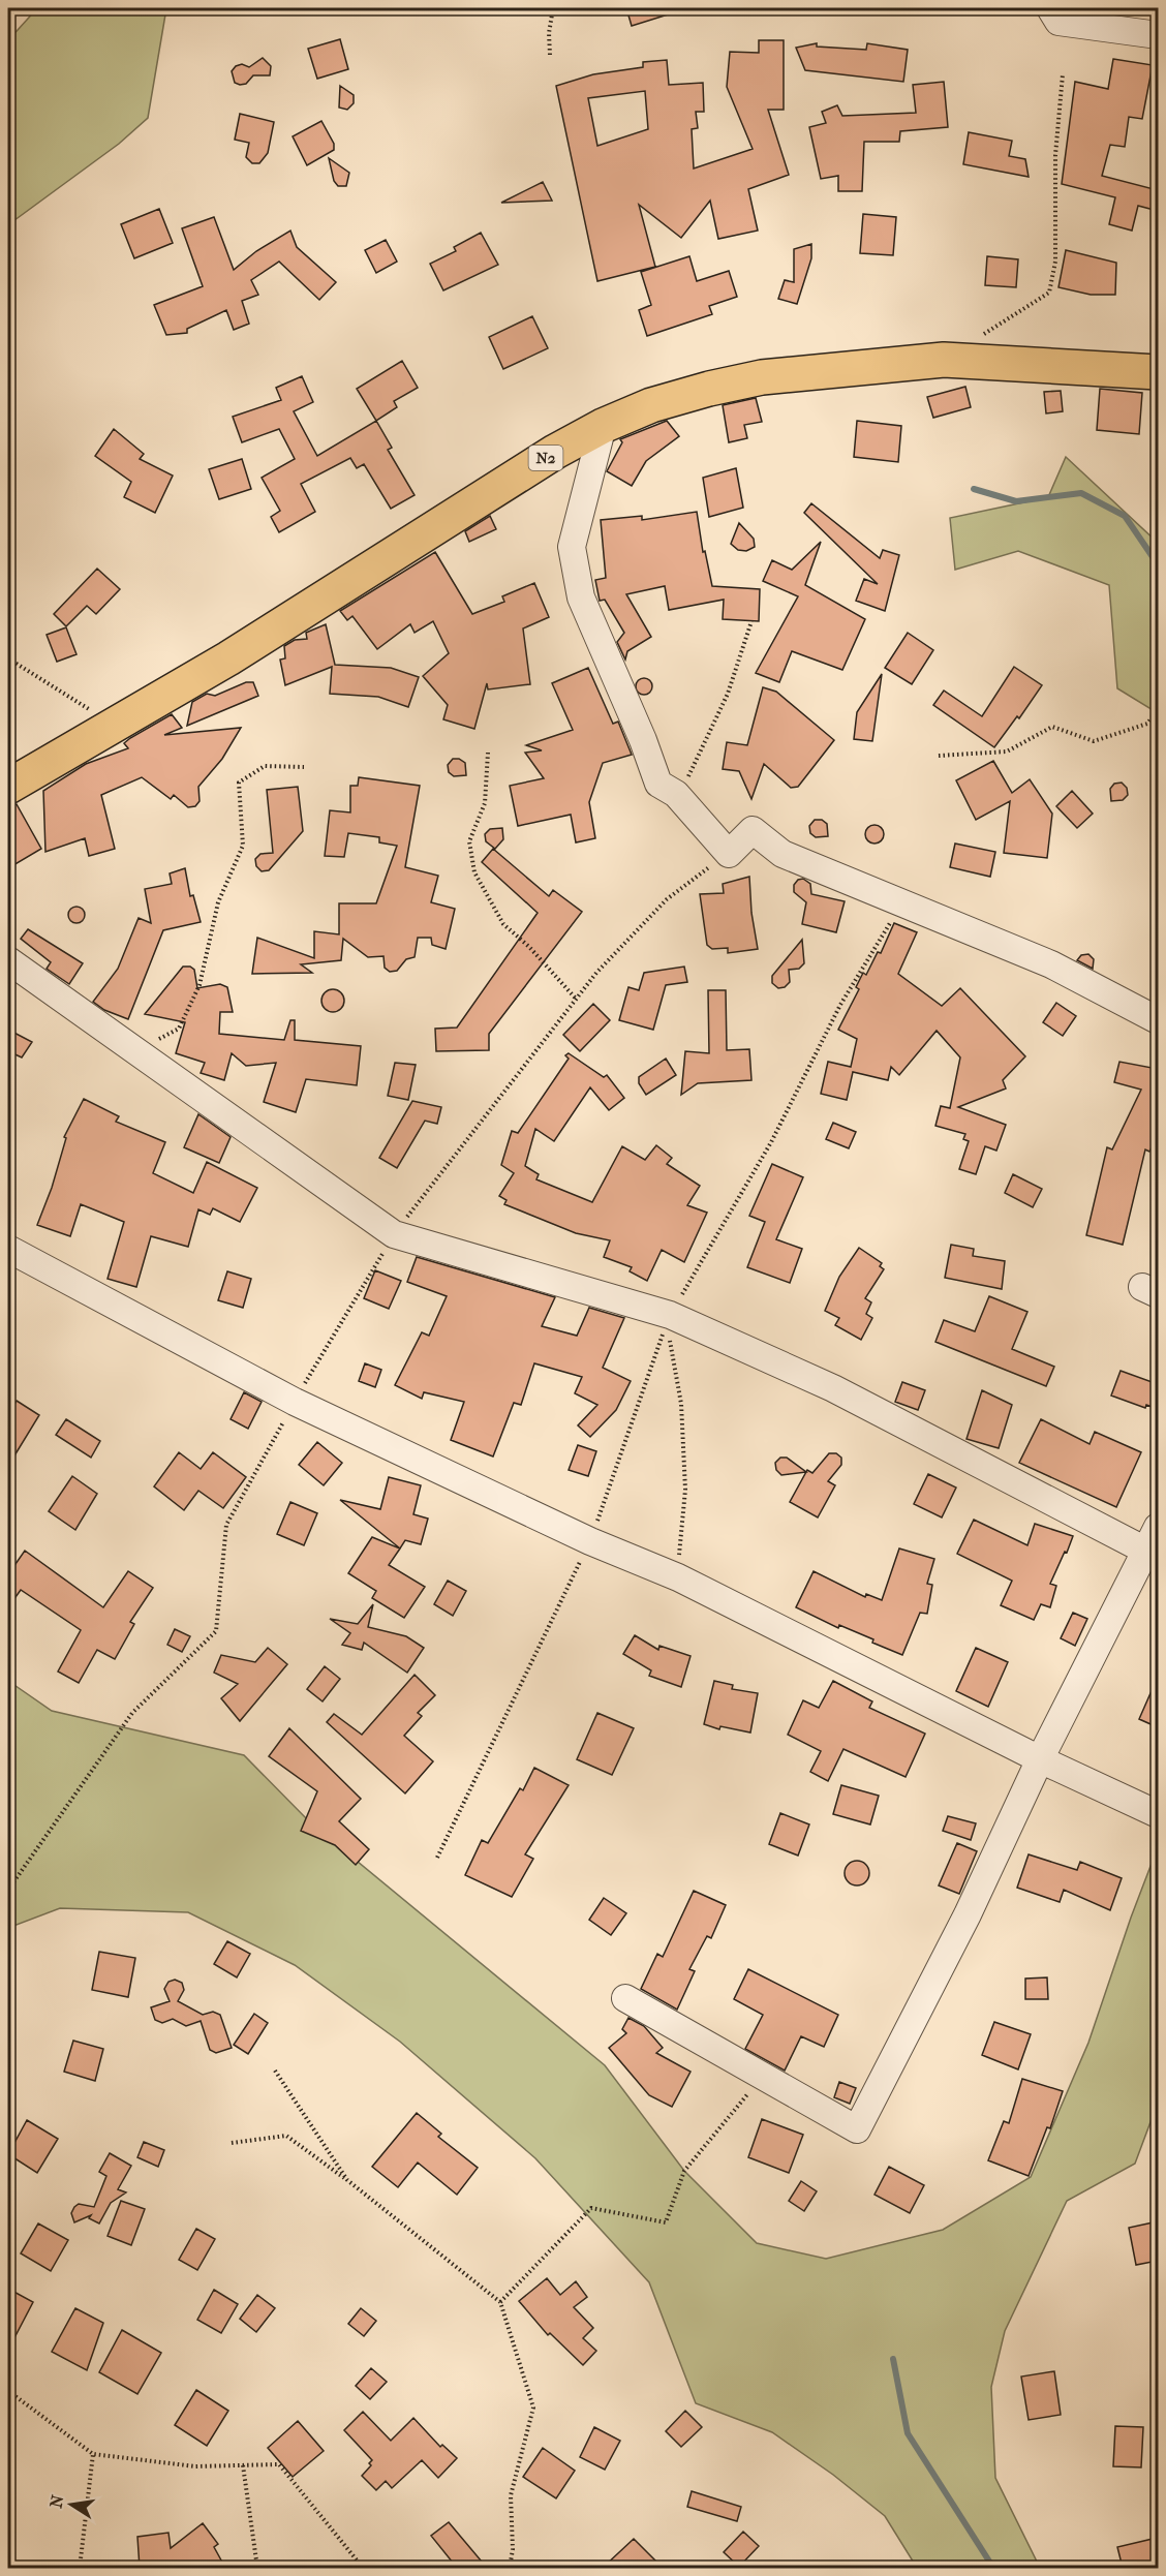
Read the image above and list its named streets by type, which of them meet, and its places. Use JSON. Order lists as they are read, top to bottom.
{
  "streets": {
    "highway": ["N2"]
  },
  "north": "left"
}
